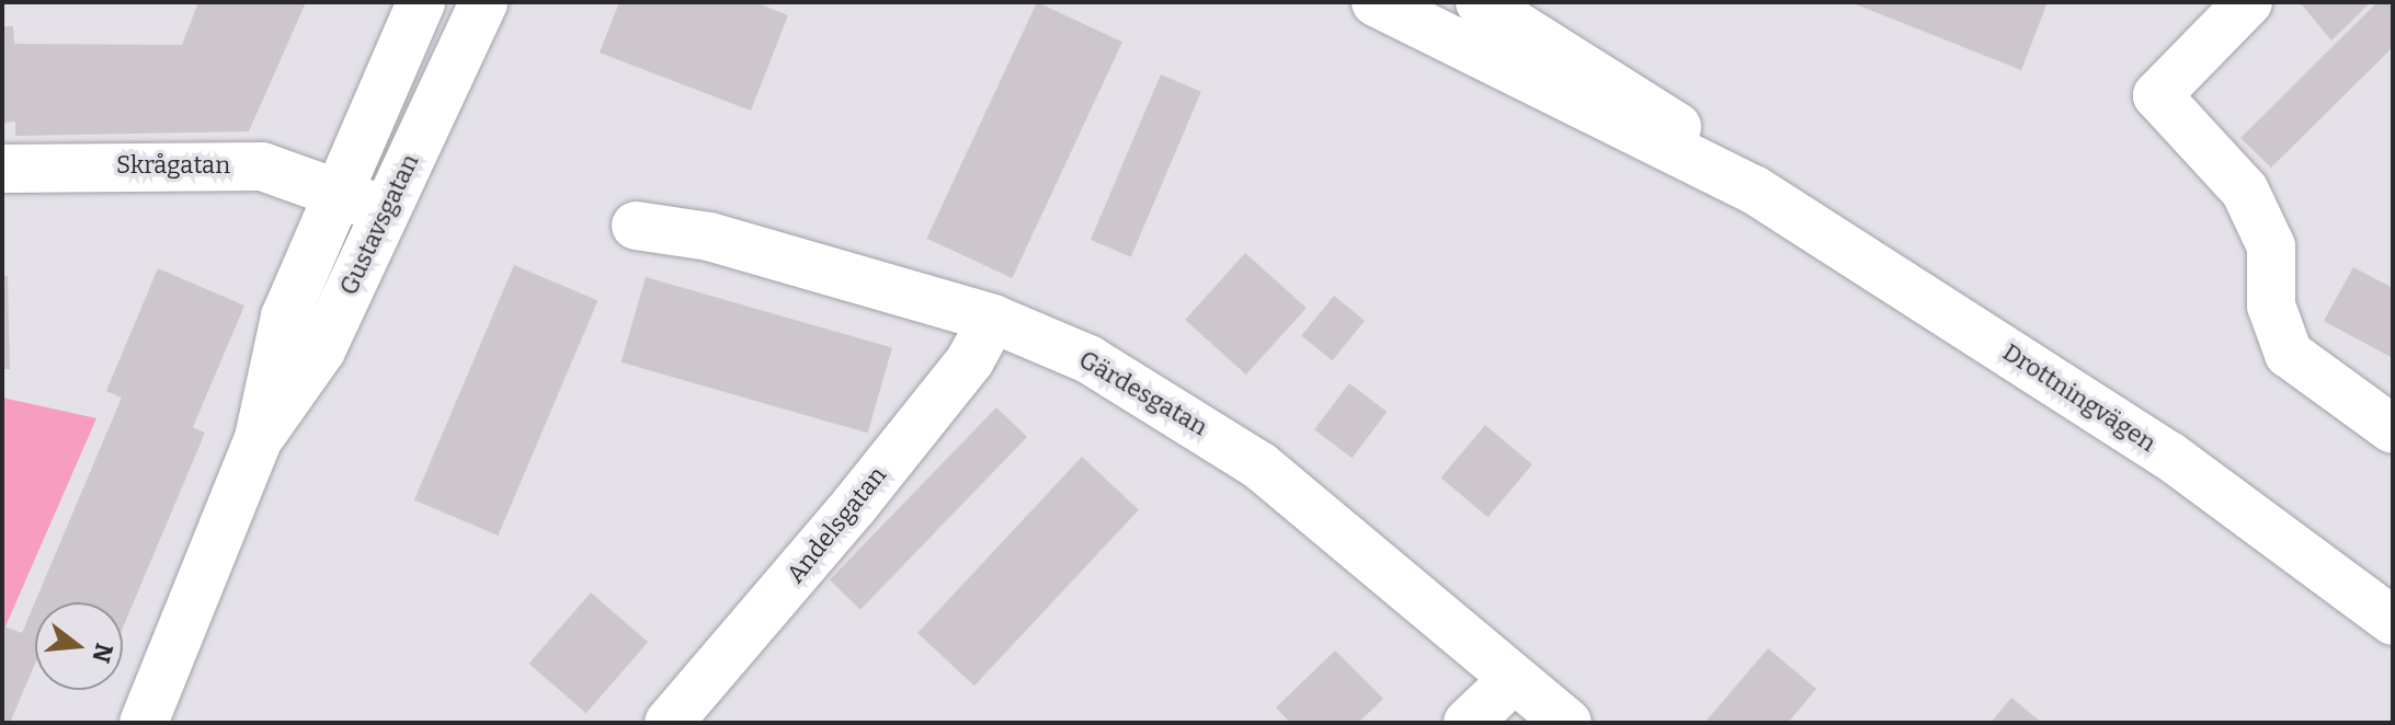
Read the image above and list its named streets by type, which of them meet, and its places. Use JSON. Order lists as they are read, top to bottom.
{
  "streets": {
    "street": [
      "Skrågatan",
      "Gustavsgatan",
      "Gärdesgatan",
      "Drottningvägen",
      "Andelsgatan"
    ]
  },
  "crossings": [
    ["Skrågatan", "Gustavsgatan"],
    ["Gärdesgatan", "Andelsgatan"]
  ],
  "north": "right"
}
